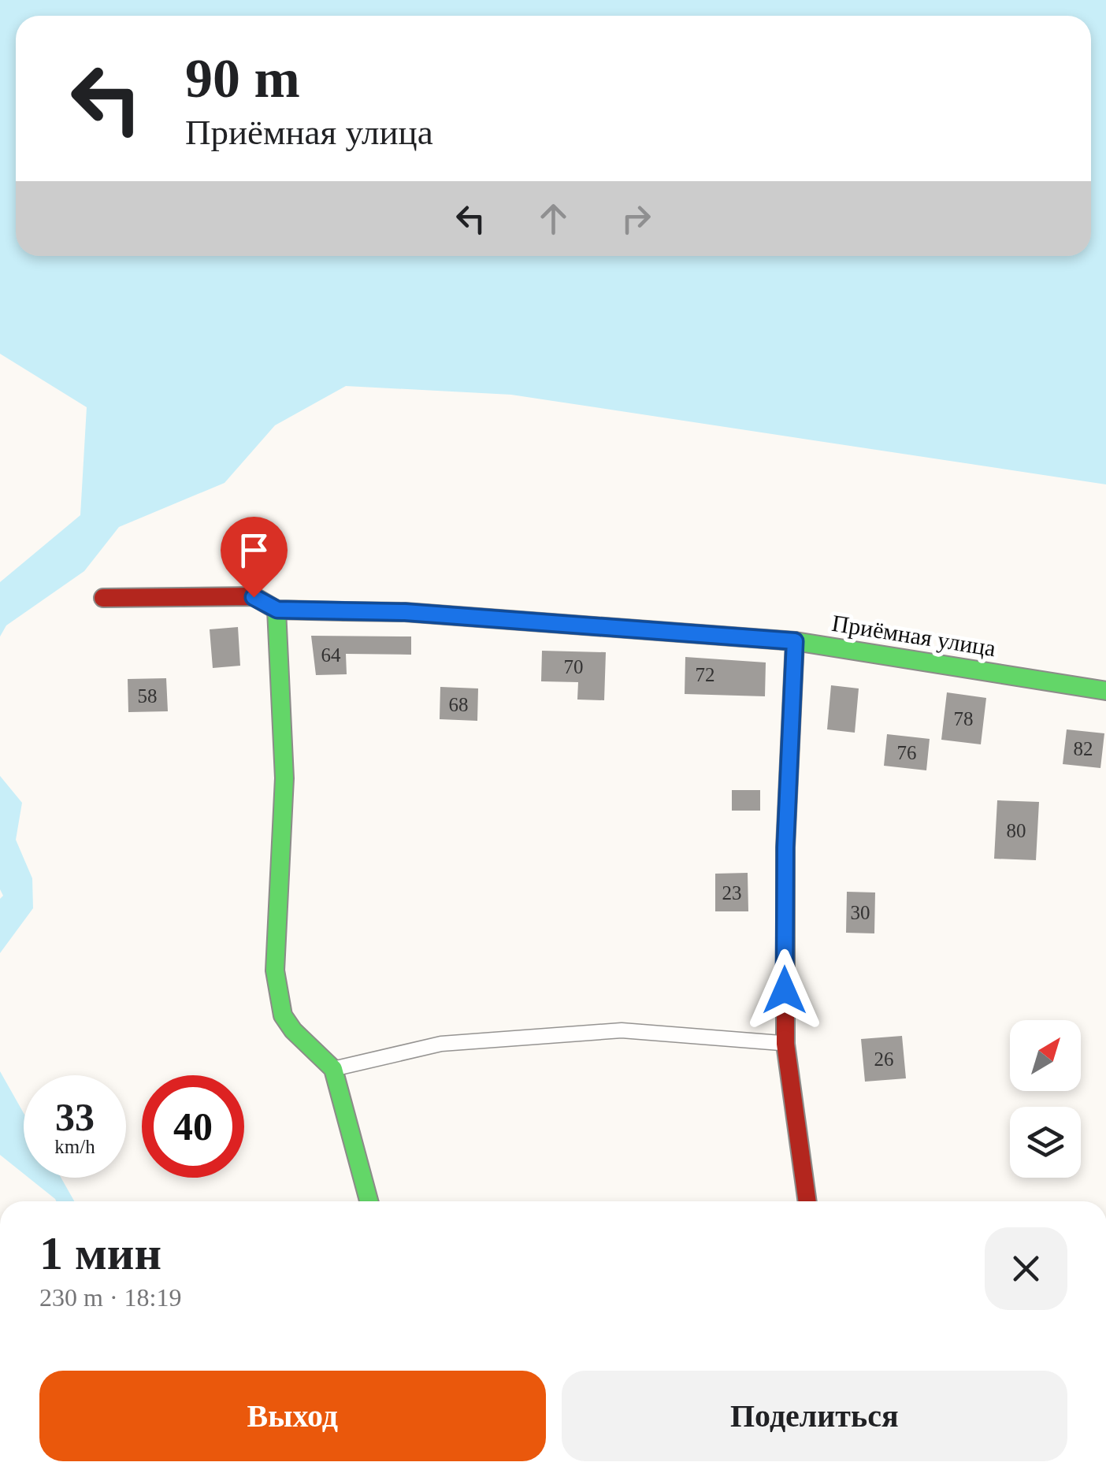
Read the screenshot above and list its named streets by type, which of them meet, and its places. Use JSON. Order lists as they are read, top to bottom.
{
  "streets": {
    "street": ["Приёмная улица"]
  },
  "house_numbers": [
    "64",
    "70",
    "72",
    "58",
    "68",
    "78",
    "82",
    "76",
    "80",
    "23",
    "30",
    "26"
  ],
  "north": "top right",
  "page": {
    "turn": ["90 m", "Приёмная улица"],
    "speed": "33 km/h",
    "limit": "40",
    "heading": ["1 мин", "230 m · 18:19"],
    "buttons": ["Выход", "Поделиться"]
  }
}
